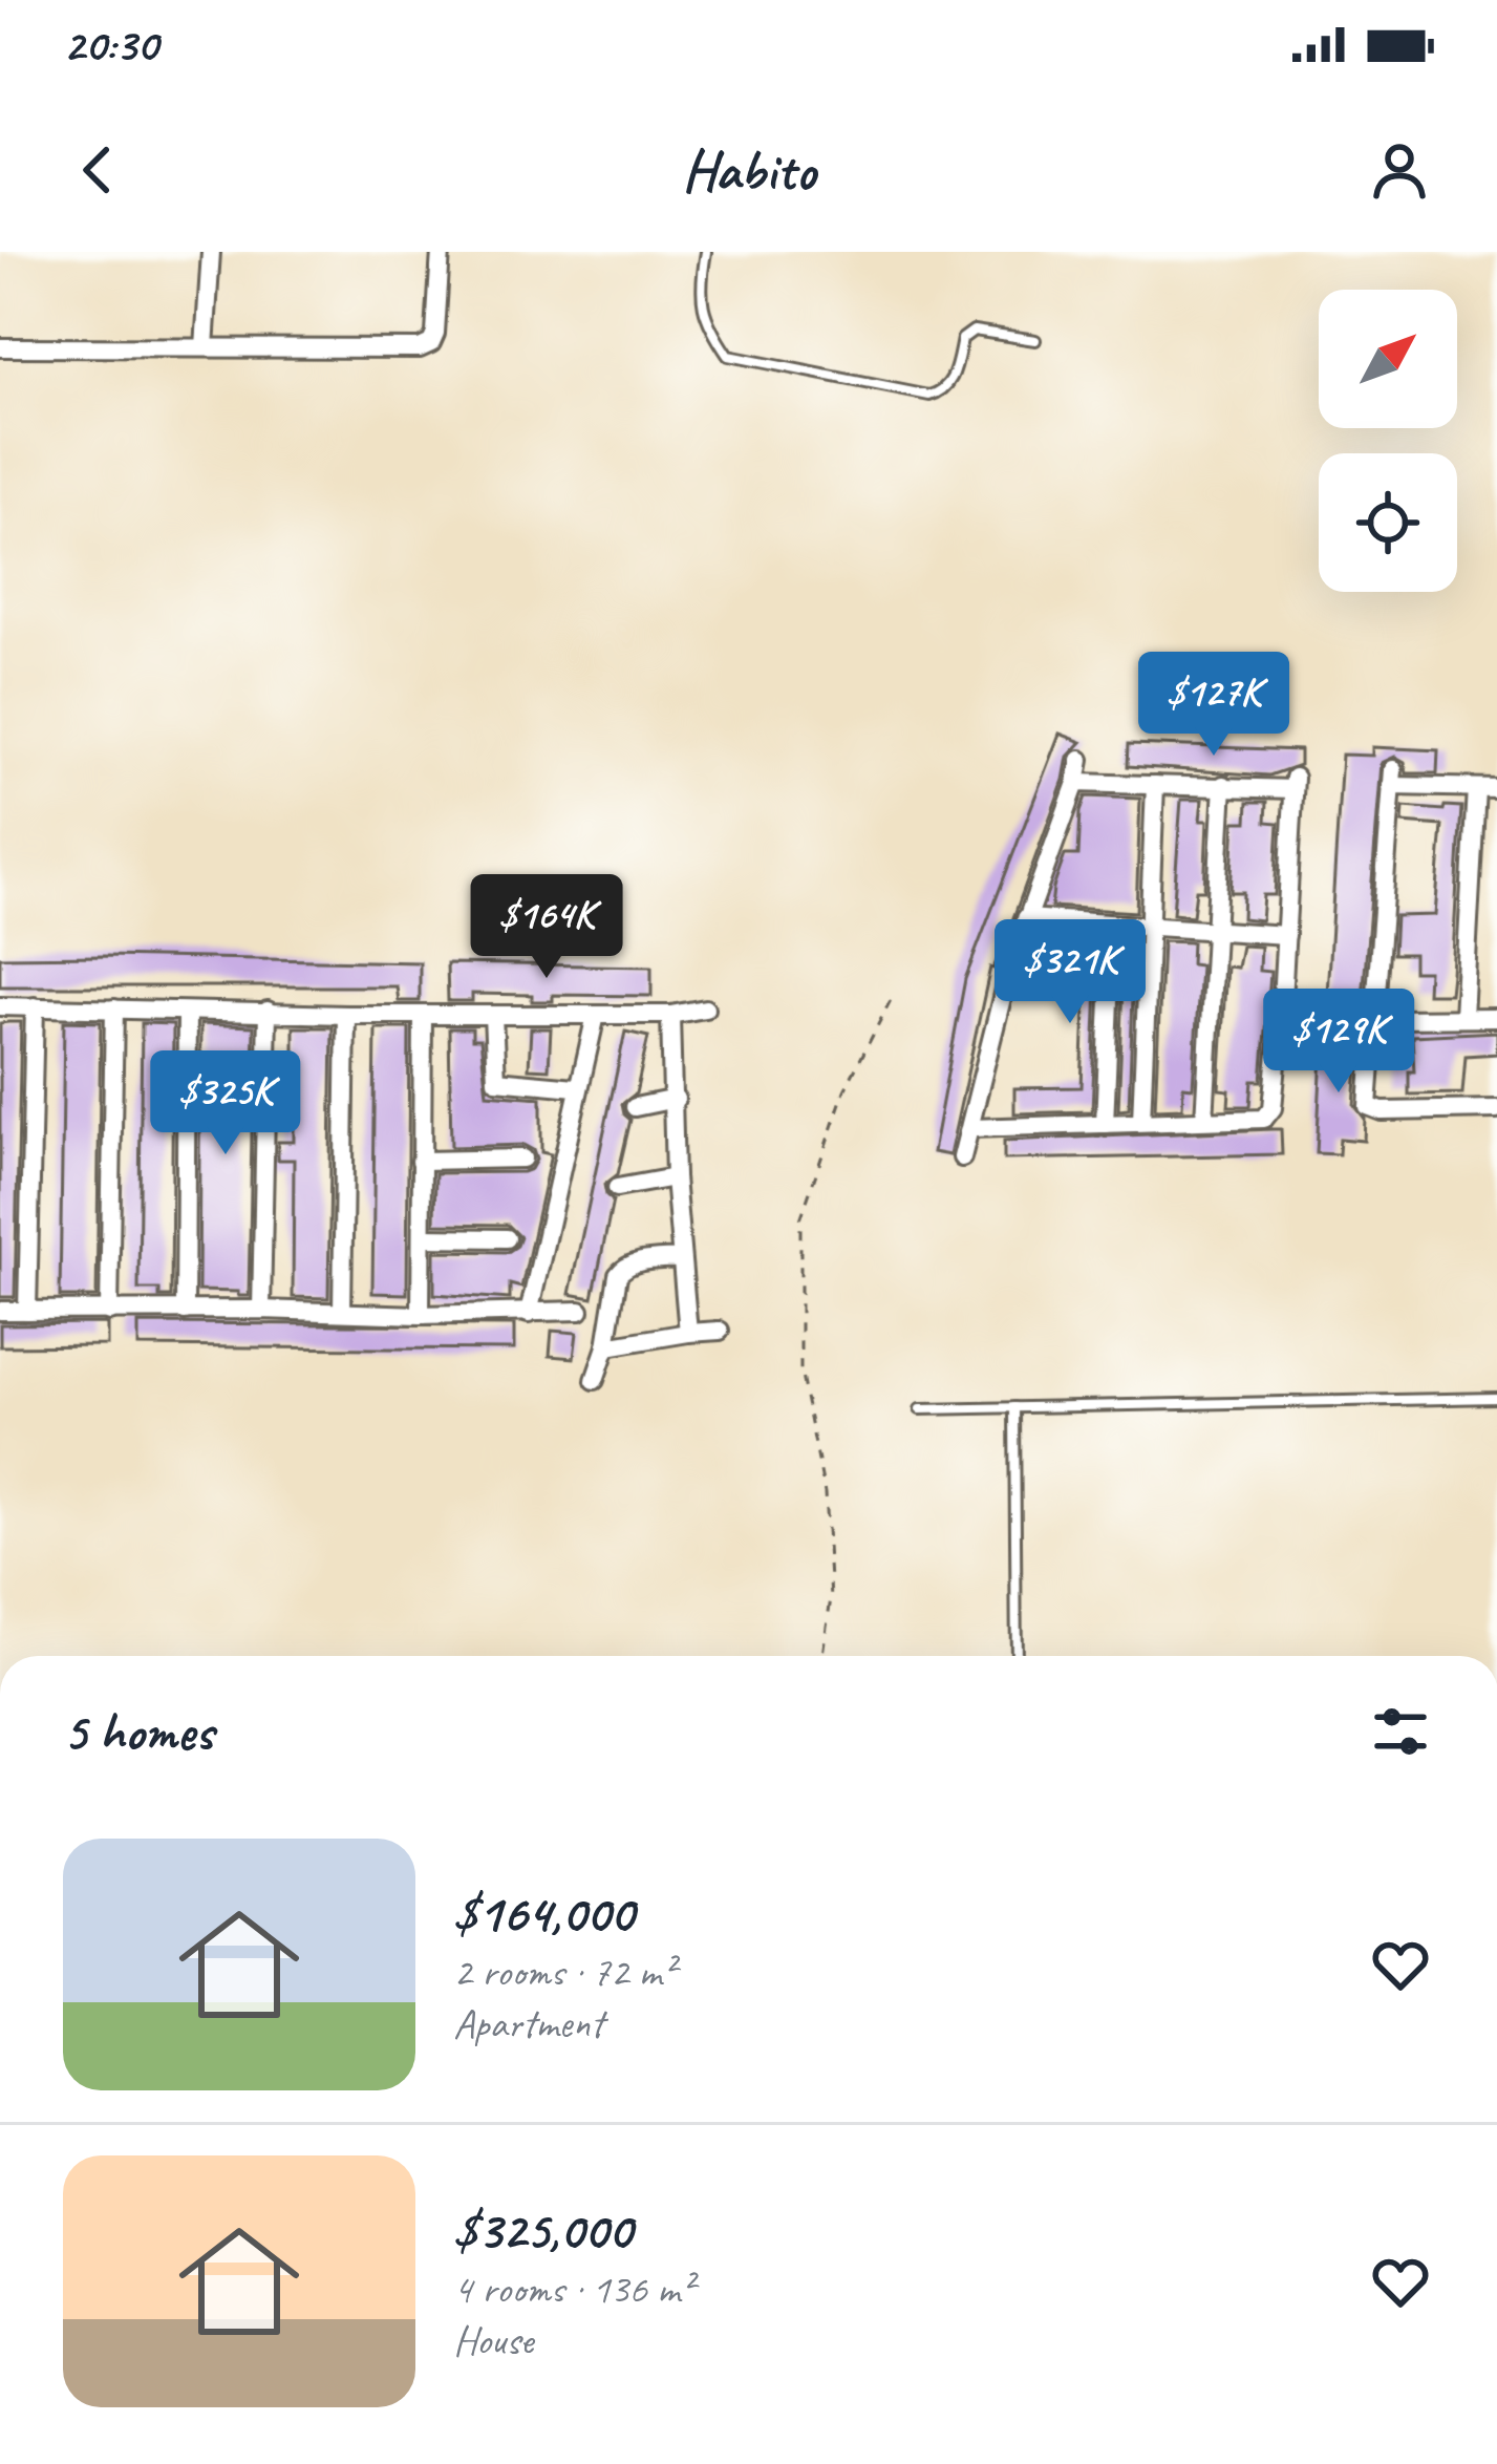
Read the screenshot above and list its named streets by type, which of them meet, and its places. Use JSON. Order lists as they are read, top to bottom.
{
  "north": "top right",
  "page": {
    "status": "20:30",
    "header": "Habito",
    "price": [
      "$127K",
      "$164K",
      "$321K",
      "$129K",
      "$325K"
    ],
    "heading": "5 homes",
    "list": [
      {
        "name": "$164,000",
        "note": "2 rooms · 72 m² · Apartment"
      },
      {
        "name": "$325,000",
        "note": "4 rooms · 136 m² · House"
      }
    ]
  }
}
